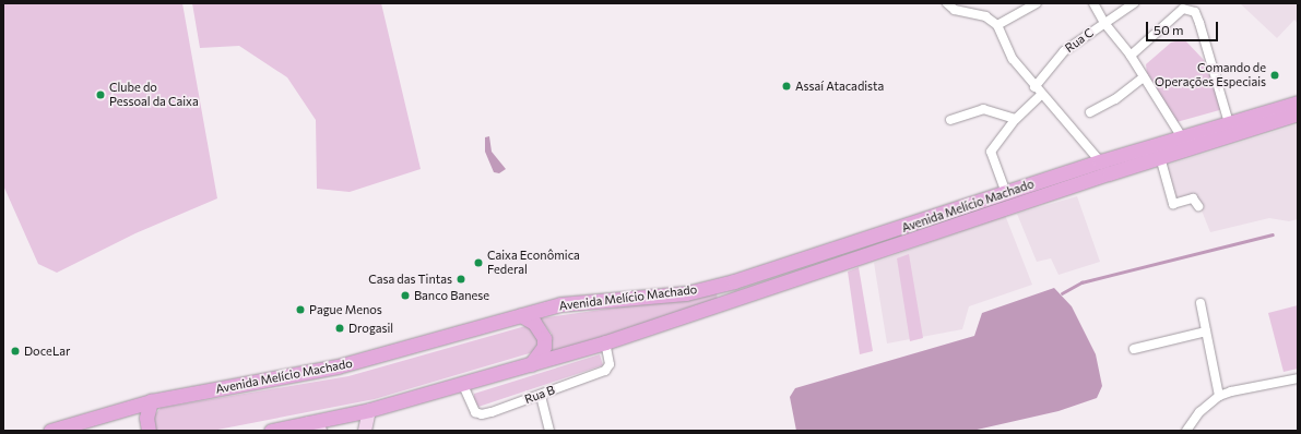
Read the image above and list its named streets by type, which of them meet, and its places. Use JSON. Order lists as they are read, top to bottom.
{
  "streets": {
    "main road": ["Avenida Melício Machado"],
    "street": ["Rua C", "Rua B"]
  },
  "crossings": [
    ["Avenida Melício Machado", "Rua B"]
  ],
  "places": [
    "Comando de Operações Especiais",
    "Assaí Atacadista",
    "Clube do Pessoal da Caixa",
    "Caixa Econômica Federal",
    "Casa das Tintas",
    "Banco Banese",
    "Pague Menos",
    "Drogasil",
    "DoceLar"
  ],
  "scale_bar": "50 m"
}
